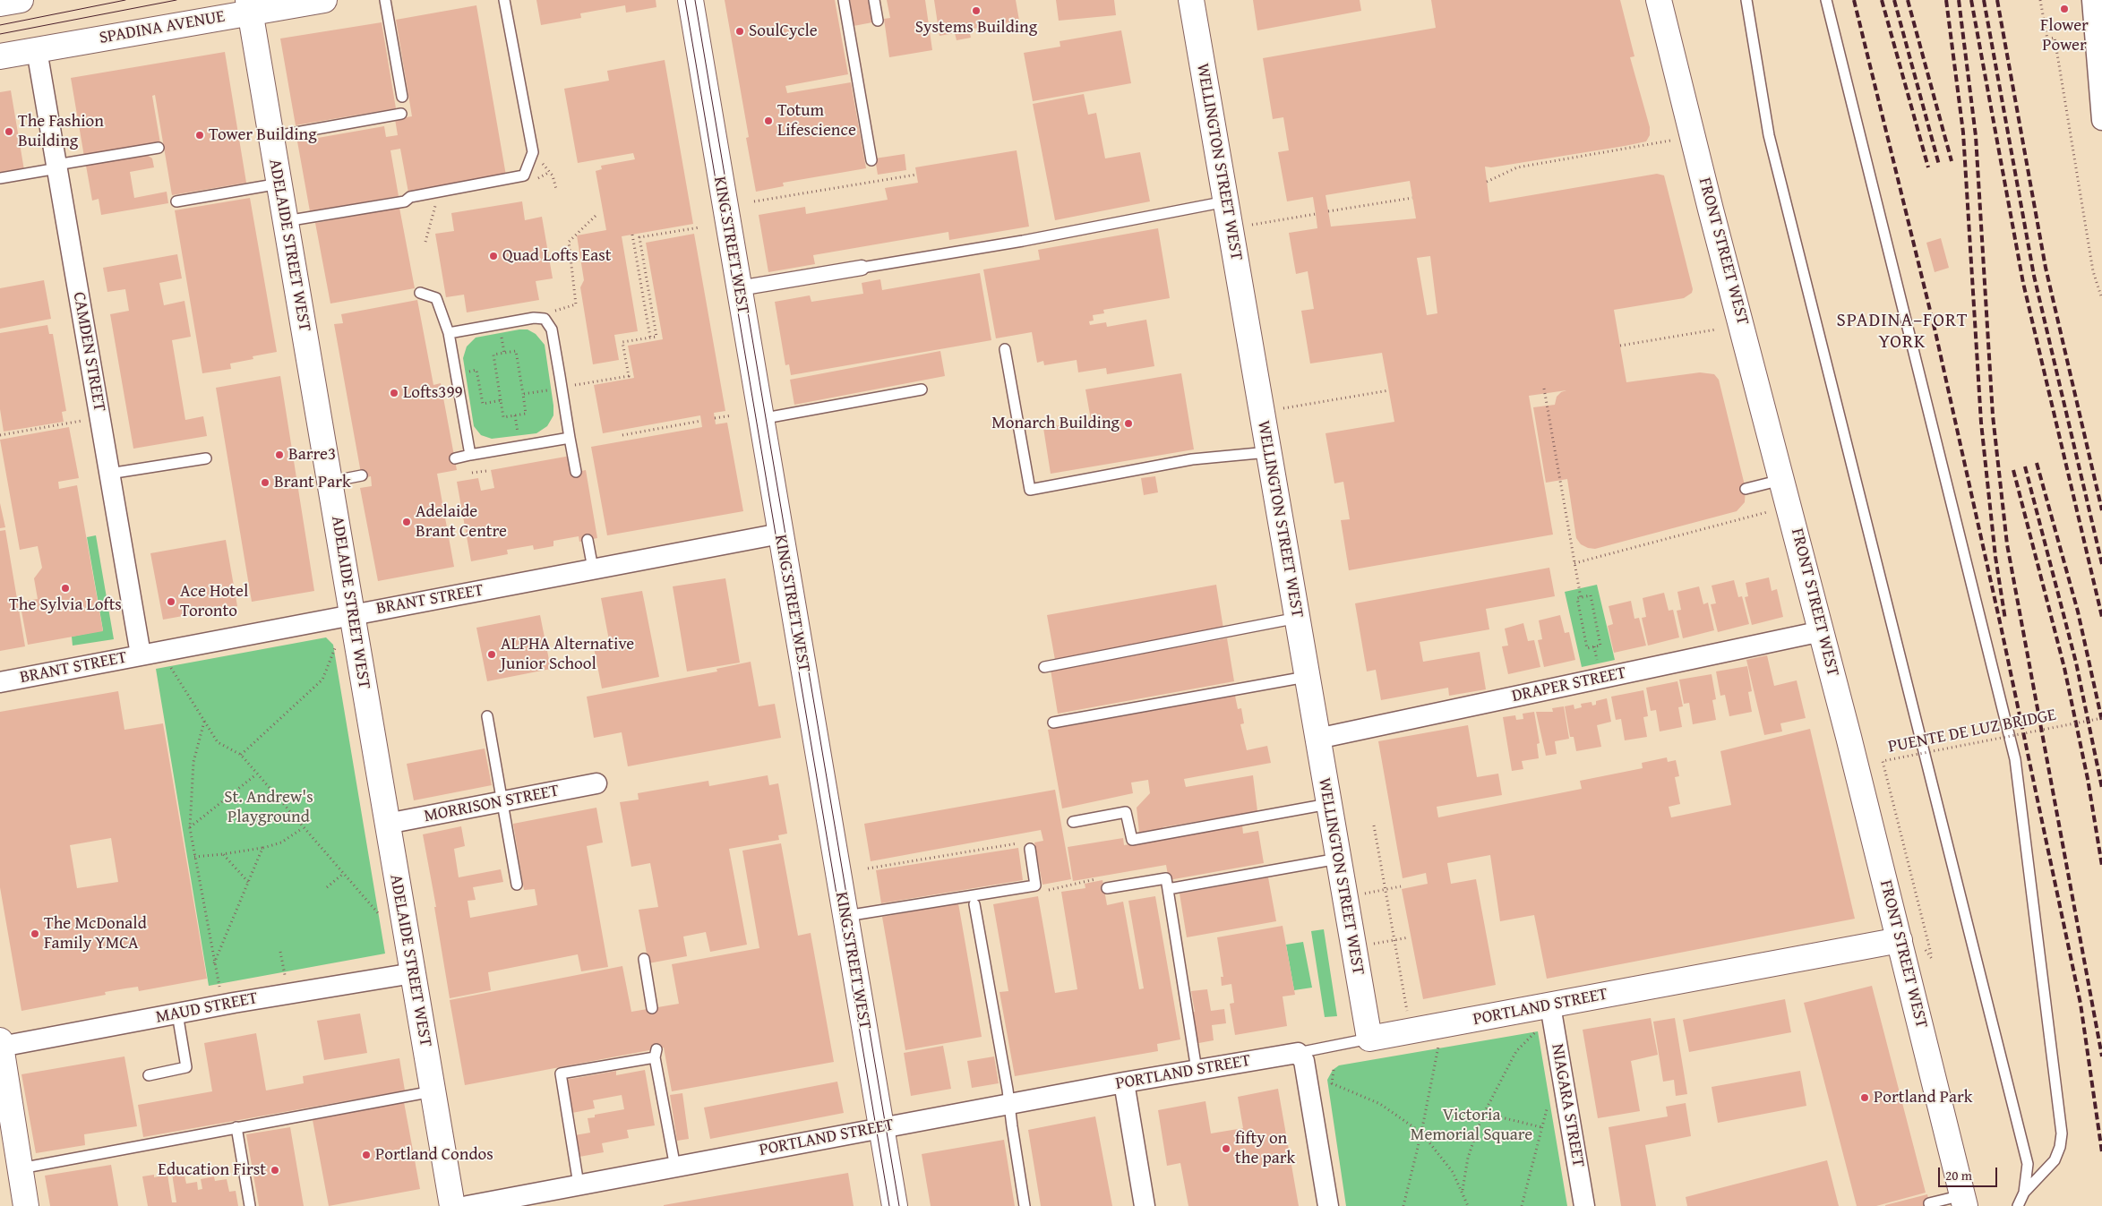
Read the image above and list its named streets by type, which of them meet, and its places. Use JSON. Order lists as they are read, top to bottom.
{
  "streets": {
    "main road": [
      "SPADINA AVENUE",
      "WELLINGTON STREET WEST",
      "ADELAIDE STREET WEST",
      "KING STREET WEST",
      "FRONT STREET WEST",
      "PORTLAND STREET"
    ],
    "street": [
      "CAMDEN STREET",
      "BRANT STREET",
      "DRAPER STREET",
      "MORRISON STREET",
      "MAUD STREET",
      "NIAGARA STREET"
    ],
    "path": ["PUENTE DE LUZ BRIDGE"]
  },
  "crossings": [
    ["SPADINA AVENUE", "ADELAIDE STREET WEST"],
    ["SPADINA AVENUE", "CAMDEN STREET"],
    ["WELLINGTON STREET WEST", "DRAPER STREET"],
    ["WELLINGTON STREET WEST", "PORTLAND STREET"],
    ["ADELAIDE STREET WEST", "BRANT STREET"],
    ["ADELAIDE STREET WEST", "MORRISON STREET"],
    ["ADELAIDE STREET WEST", "MAUD STREET"],
    ["KING STREET WEST", "BRANT STREET"],
    ["KING STREET WEST", "PORTLAND STREET"],
    ["FRONT STREET WEST", "DRAPER STREET"],
    ["FRONT STREET WEST", "PORTLAND STREET"],
    ["CAMDEN STREET", "BRANT STREET"],
    ["PORTLAND STREET", "NIAGARA STREET"]
  ],
  "districts": ["SPADINA–FORT YORK"],
  "parks": ["St. Andrew's Playground", "Victoria Memorial Square"],
  "places": [
    "Flower Power",
    "Systems Building",
    "SoulCycle",
    "Totum Lifescience",
    "The Fashion Building",
    "Tower Building",
    "Quad Lofts East",
    "Lofts399",
    "Monarch Building",
    "Barre3",
    "Brant Park",
    "Adelaide Brant Centre",
    "The Sylvia Lofts",
    "Ace Hotel Toronto",
    "ALPHA Alternative Junior School",
    "The McDonald Family YMCA",
    "Portland Park",
    "fifty on the park",
    "Portland Condos",
    "Education First"
  ],
  "scale_bar": "20 m"
}
